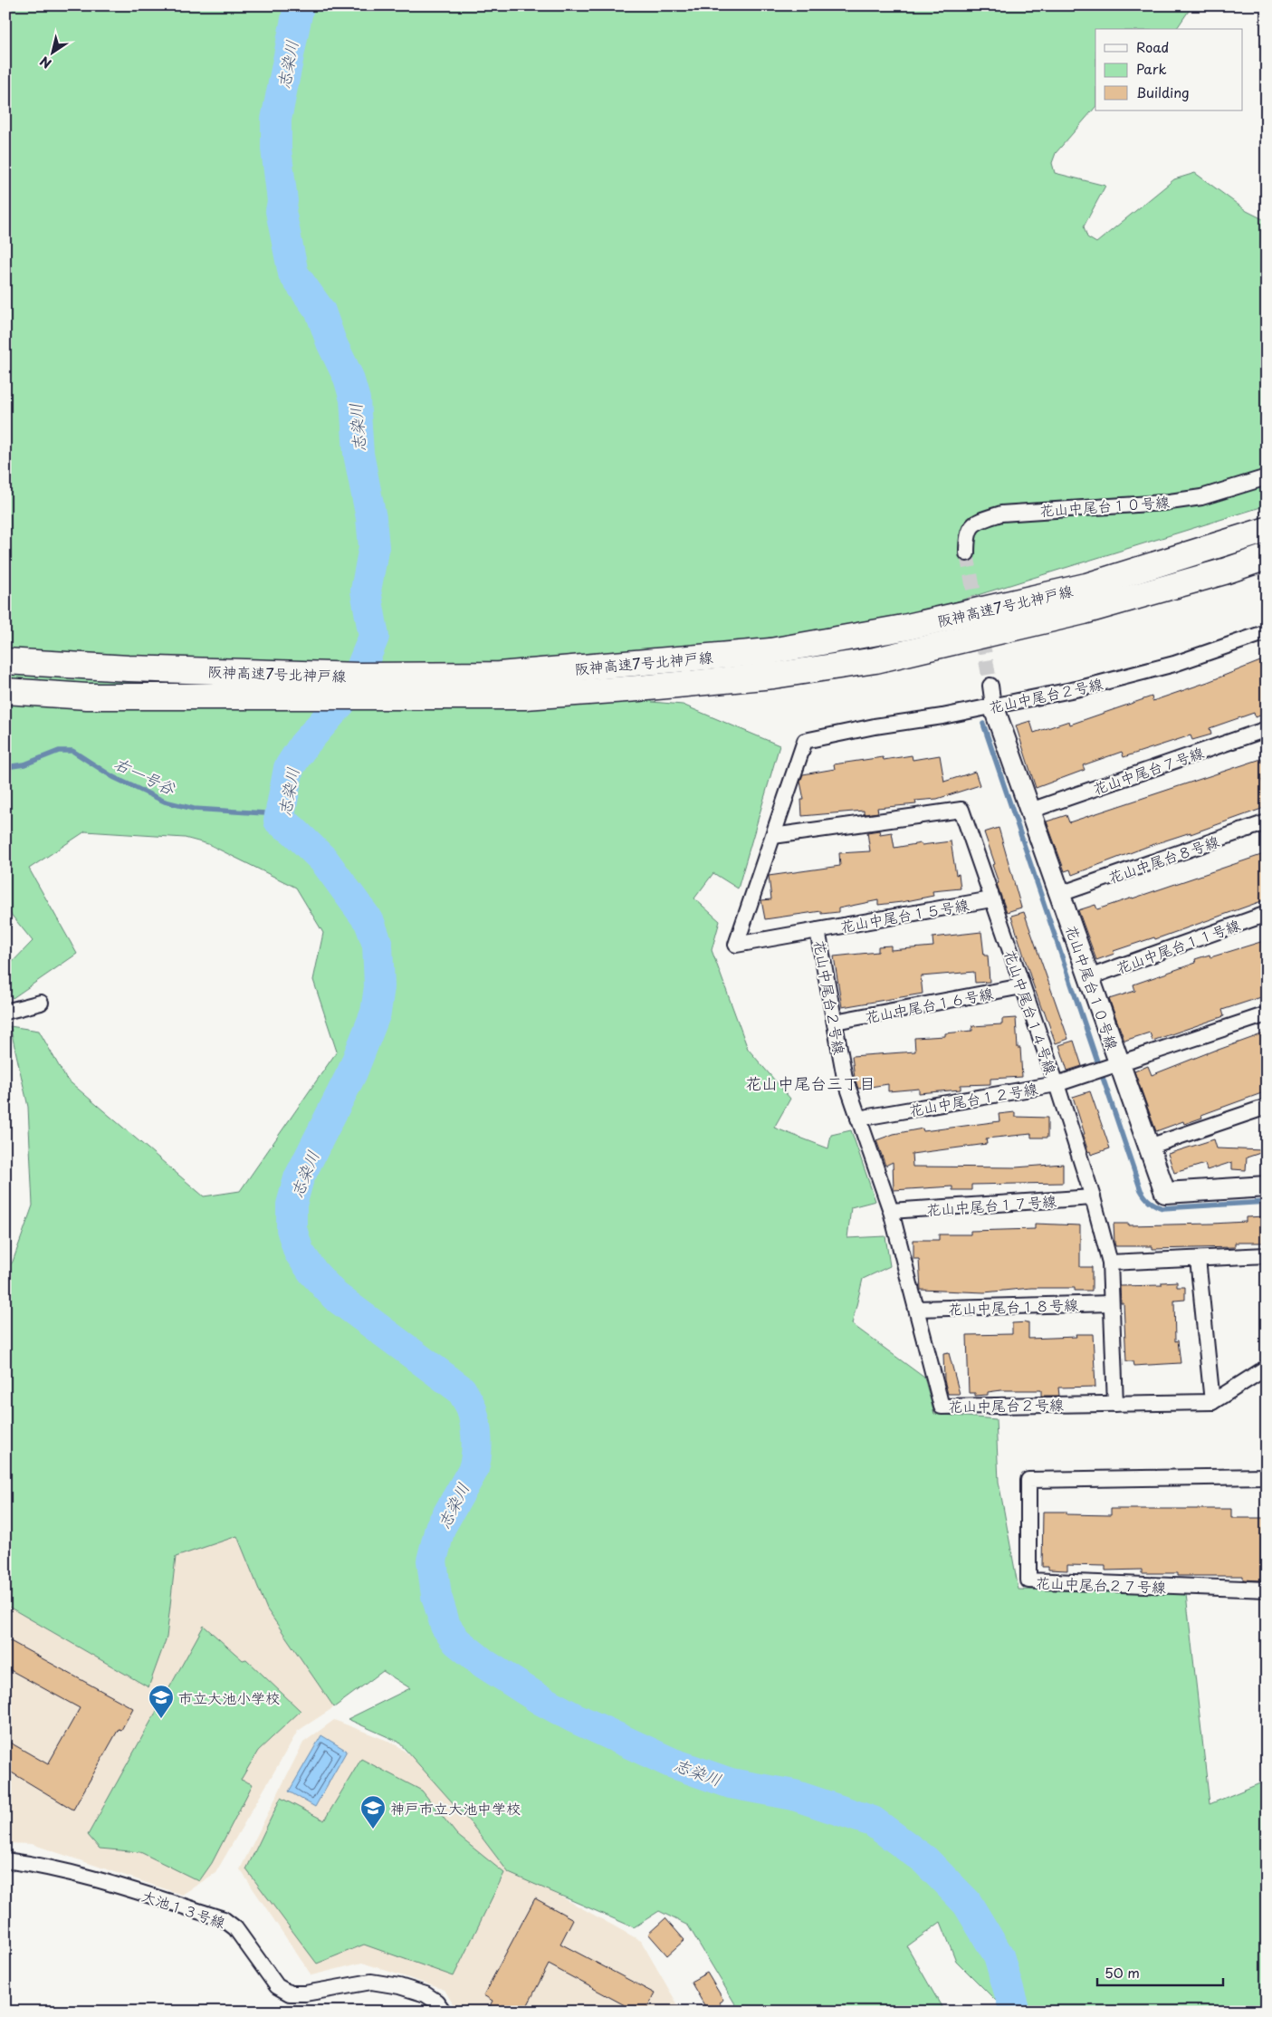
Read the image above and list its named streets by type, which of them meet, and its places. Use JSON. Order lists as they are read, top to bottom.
{
  "streets": {
    "highway": ["阪神高速7号北神戸線"],
    "street": [
      "花山中尾台１０号線",
      "花山中尾台２号線",
      "花山中尾台７号線",
      "花山中尾台８号線",
      "花山中尾台１５号線",
      "花山中尾台１１号線",
      "花山中尾台１６号線",
      "花山中尾台１４号線",
      "花山中尾台１２号線",
      "花山中尾台１７号線",
      "花山中尾台１８号線",
      "花山中尾台２７号線",
      "大池１３号線"
    ]
  },
  "crossings": [
    ["花山中尾台１０号線", "花山中尾台２号線"],
    ["花山中尾台１０号線", "花山中尾台７号線"],
    ["花山中尾台１０号線", "花山中尾台８号線"],
    ["花山中尾台１０号線", "花山中尾台１１号線"],
    ["花山中尾台１０号線", "花山中尾台１２号線"],
    ["花山中尾台２号線", "花山中尾台１５号線"],
    ["花山中尾台２号線", "花山中尾台１６号線"],
    ["花山中尾台２号線", "花山中尾台１４号線"],
    ["花山中尾台２号線", "花山中尾台１２号線"],
    ["花山中尾台２号線", "花山中尾台１７号線"],
    ["花山中尾台２号線", "花山中尾台１８号線"],
    ["花山中尾台１５号線", "花山中尾台１４号線"],
    ["花山中尾台１６号線", "花山中尾台１４号線"],
    ["花山中尾台１４号線", "花山中尾台１２号線"],
    ["花山中尾台１４号線", "花山中尾台１７号線"],
    ["花山中尾台１４号線", "花山中尾台１８号線"]
  ],
  "districts": ["花山中尾台三丁目"],
  "water": ["志染川", "右一号谷"],
  "places": {
    "school or university": ["市立大池小学校", "神戸市立大池中学校"]
  },
  "legend": ["Road", "Park", "Building"],
  "scale_bar": "50 m",
  "north": "bottom left"
}
